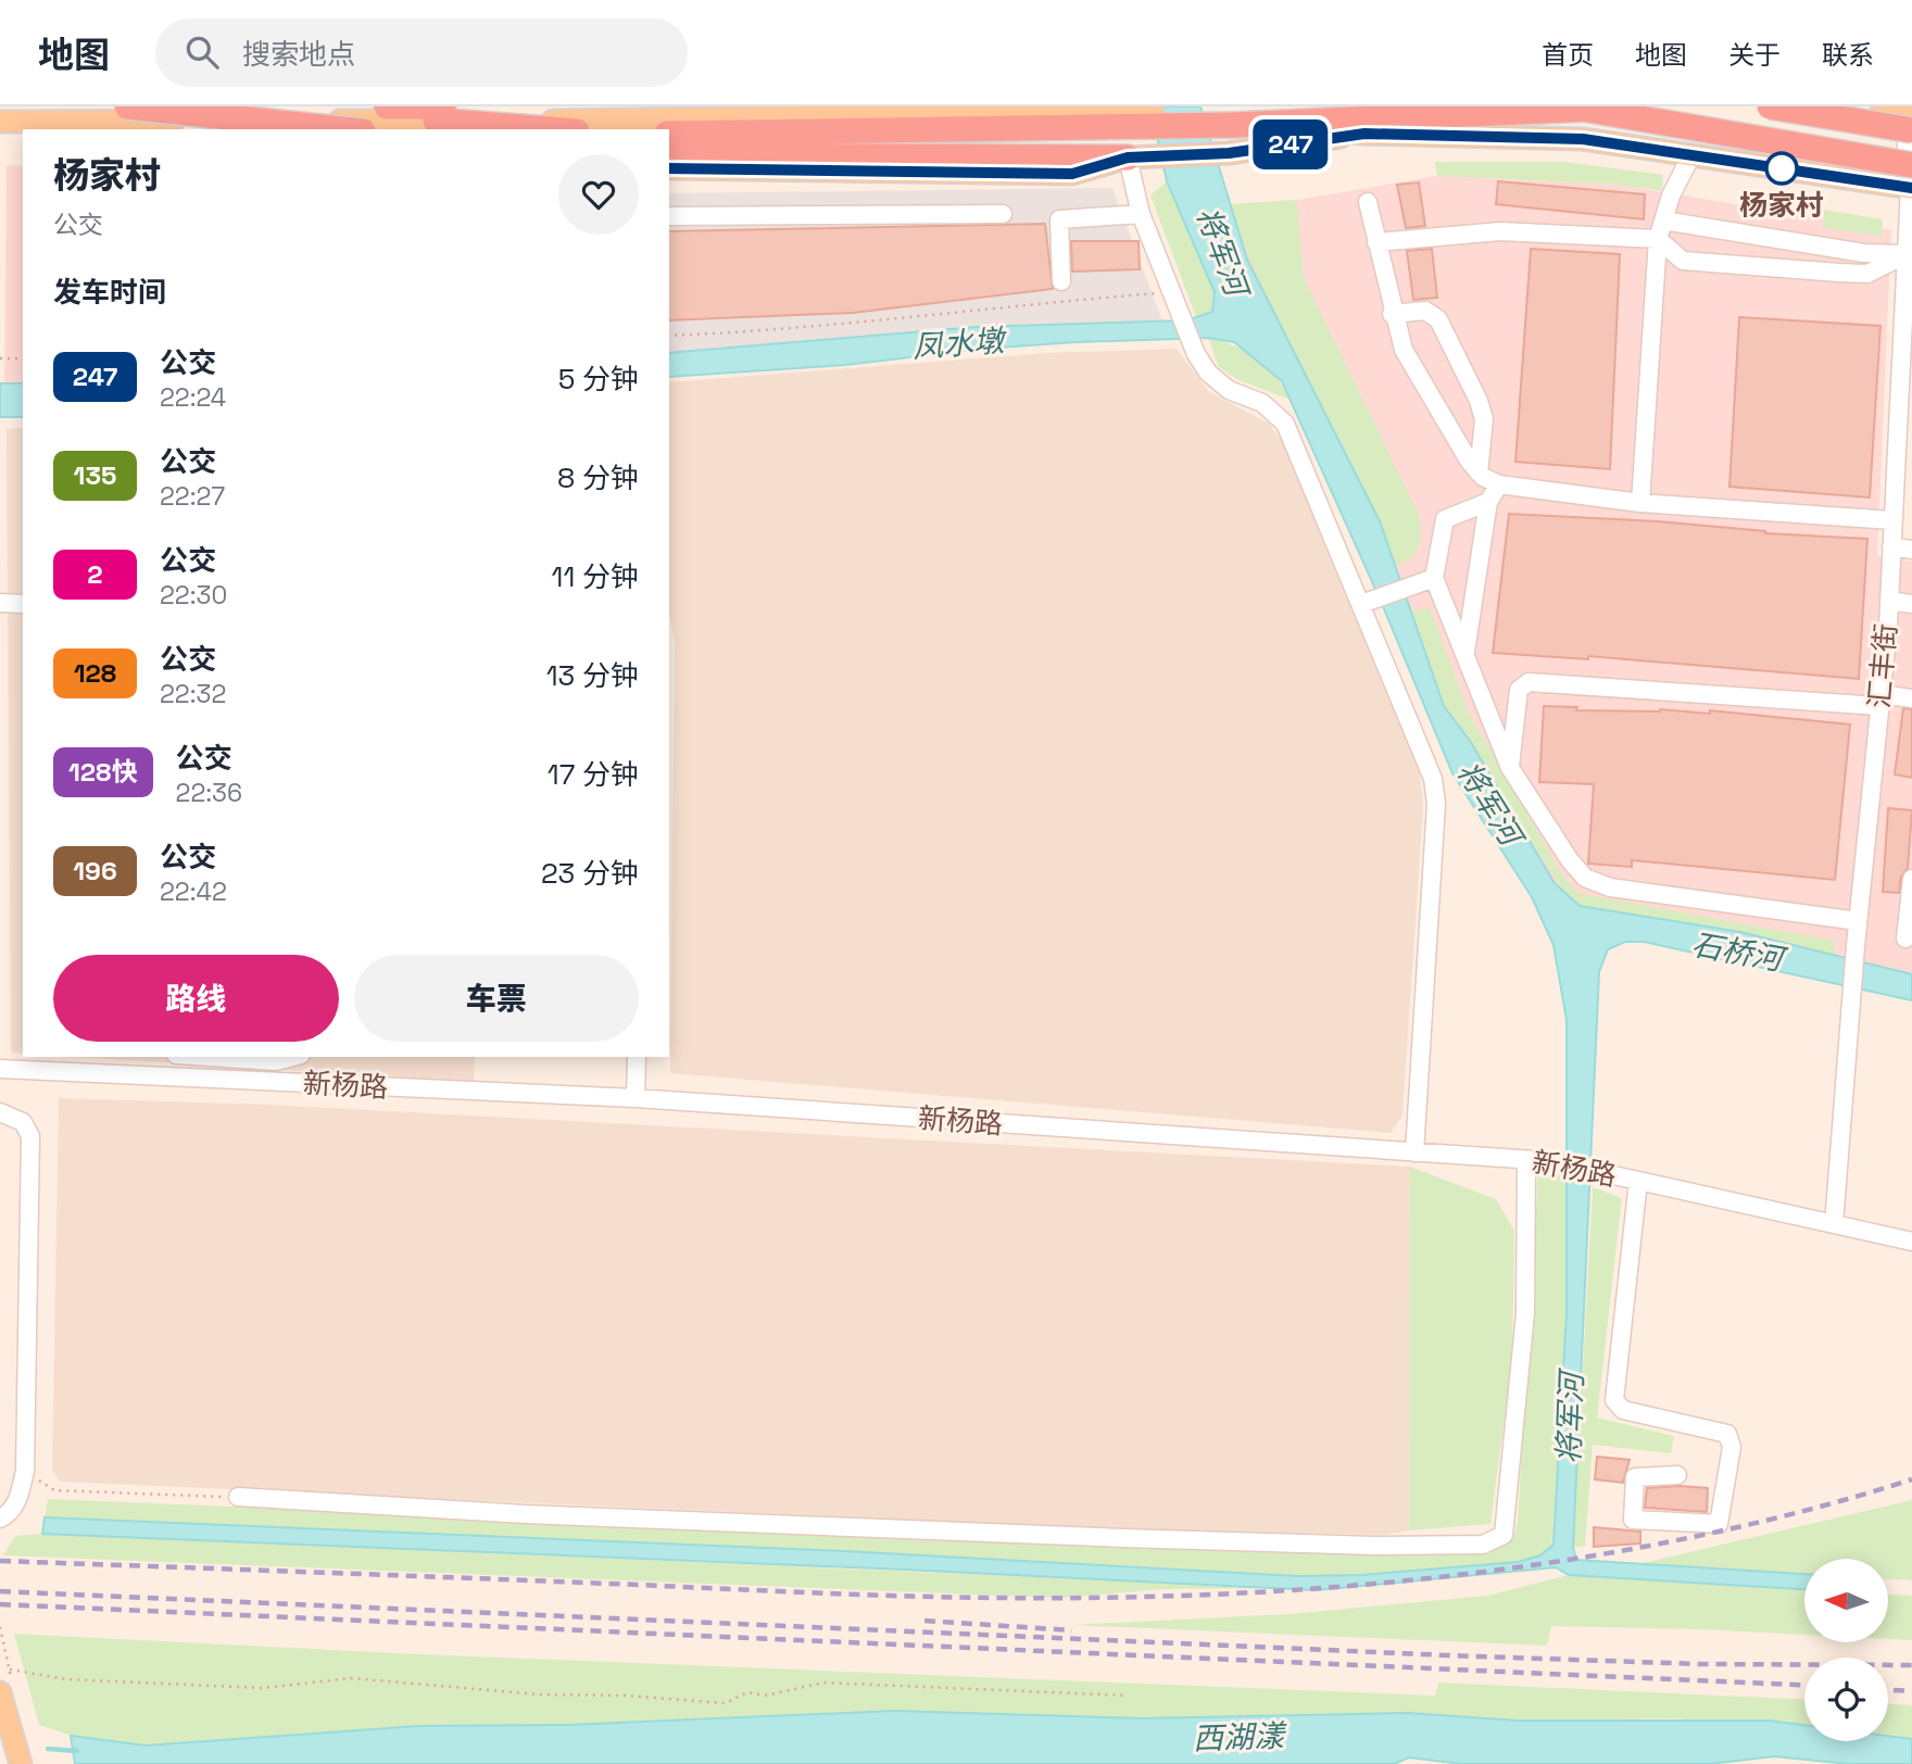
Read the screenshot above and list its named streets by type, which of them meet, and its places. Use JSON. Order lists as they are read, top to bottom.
{
  "streets": {
    "street": ["汇丰街", "新杨路"]
  },
  "crossings": [
    ["汇丰街", "新杨路"]
  ],
  "water": [
    "将军河",
    "凤水墩",
    "石桥河",
    "西湖漾"
  ],
  "places": ["杨家村"],
  "lines": ["bus line 247"],
  "north": "left",
  "page": {
    "header": "地图",
    "search": "搜索地点",
    "nav": [
      "首页",
      "地图",
      "关于",
      "联系"
    ],
    "on_map": "247",
    "heading": [
      ["杨家村", "公交"],
      "发车时间"
    ],
    "list": [
      {
        "mark": "247",
        "name": "公交",
        "note": "22:24",
        "value": "5 分钟"
      },
      {
        "mark": "135",
        "name": "公交",
        "note": "22:27",
        "value": "8 分钟"
      },
      {
        "mark": "2",
        "name": "公交",
        "note": "22:30",
        "value": "11 分钟"
      },
      {
        "mark": "128",
        "name": "公交",
        "note": "22:32",
        "value": "13 分钟"
      },
      {
        "mark": "128快",
        "name": "公交",
        "note": "22:36",
        "value": "17 分钟"
      },
      {
        "mark": "196",
        "name": "公交",
        "note": "22:42",
        "value": "23 分钟"
      }
    ],
    "buttons": ["路线", "车票"]
  }
}
